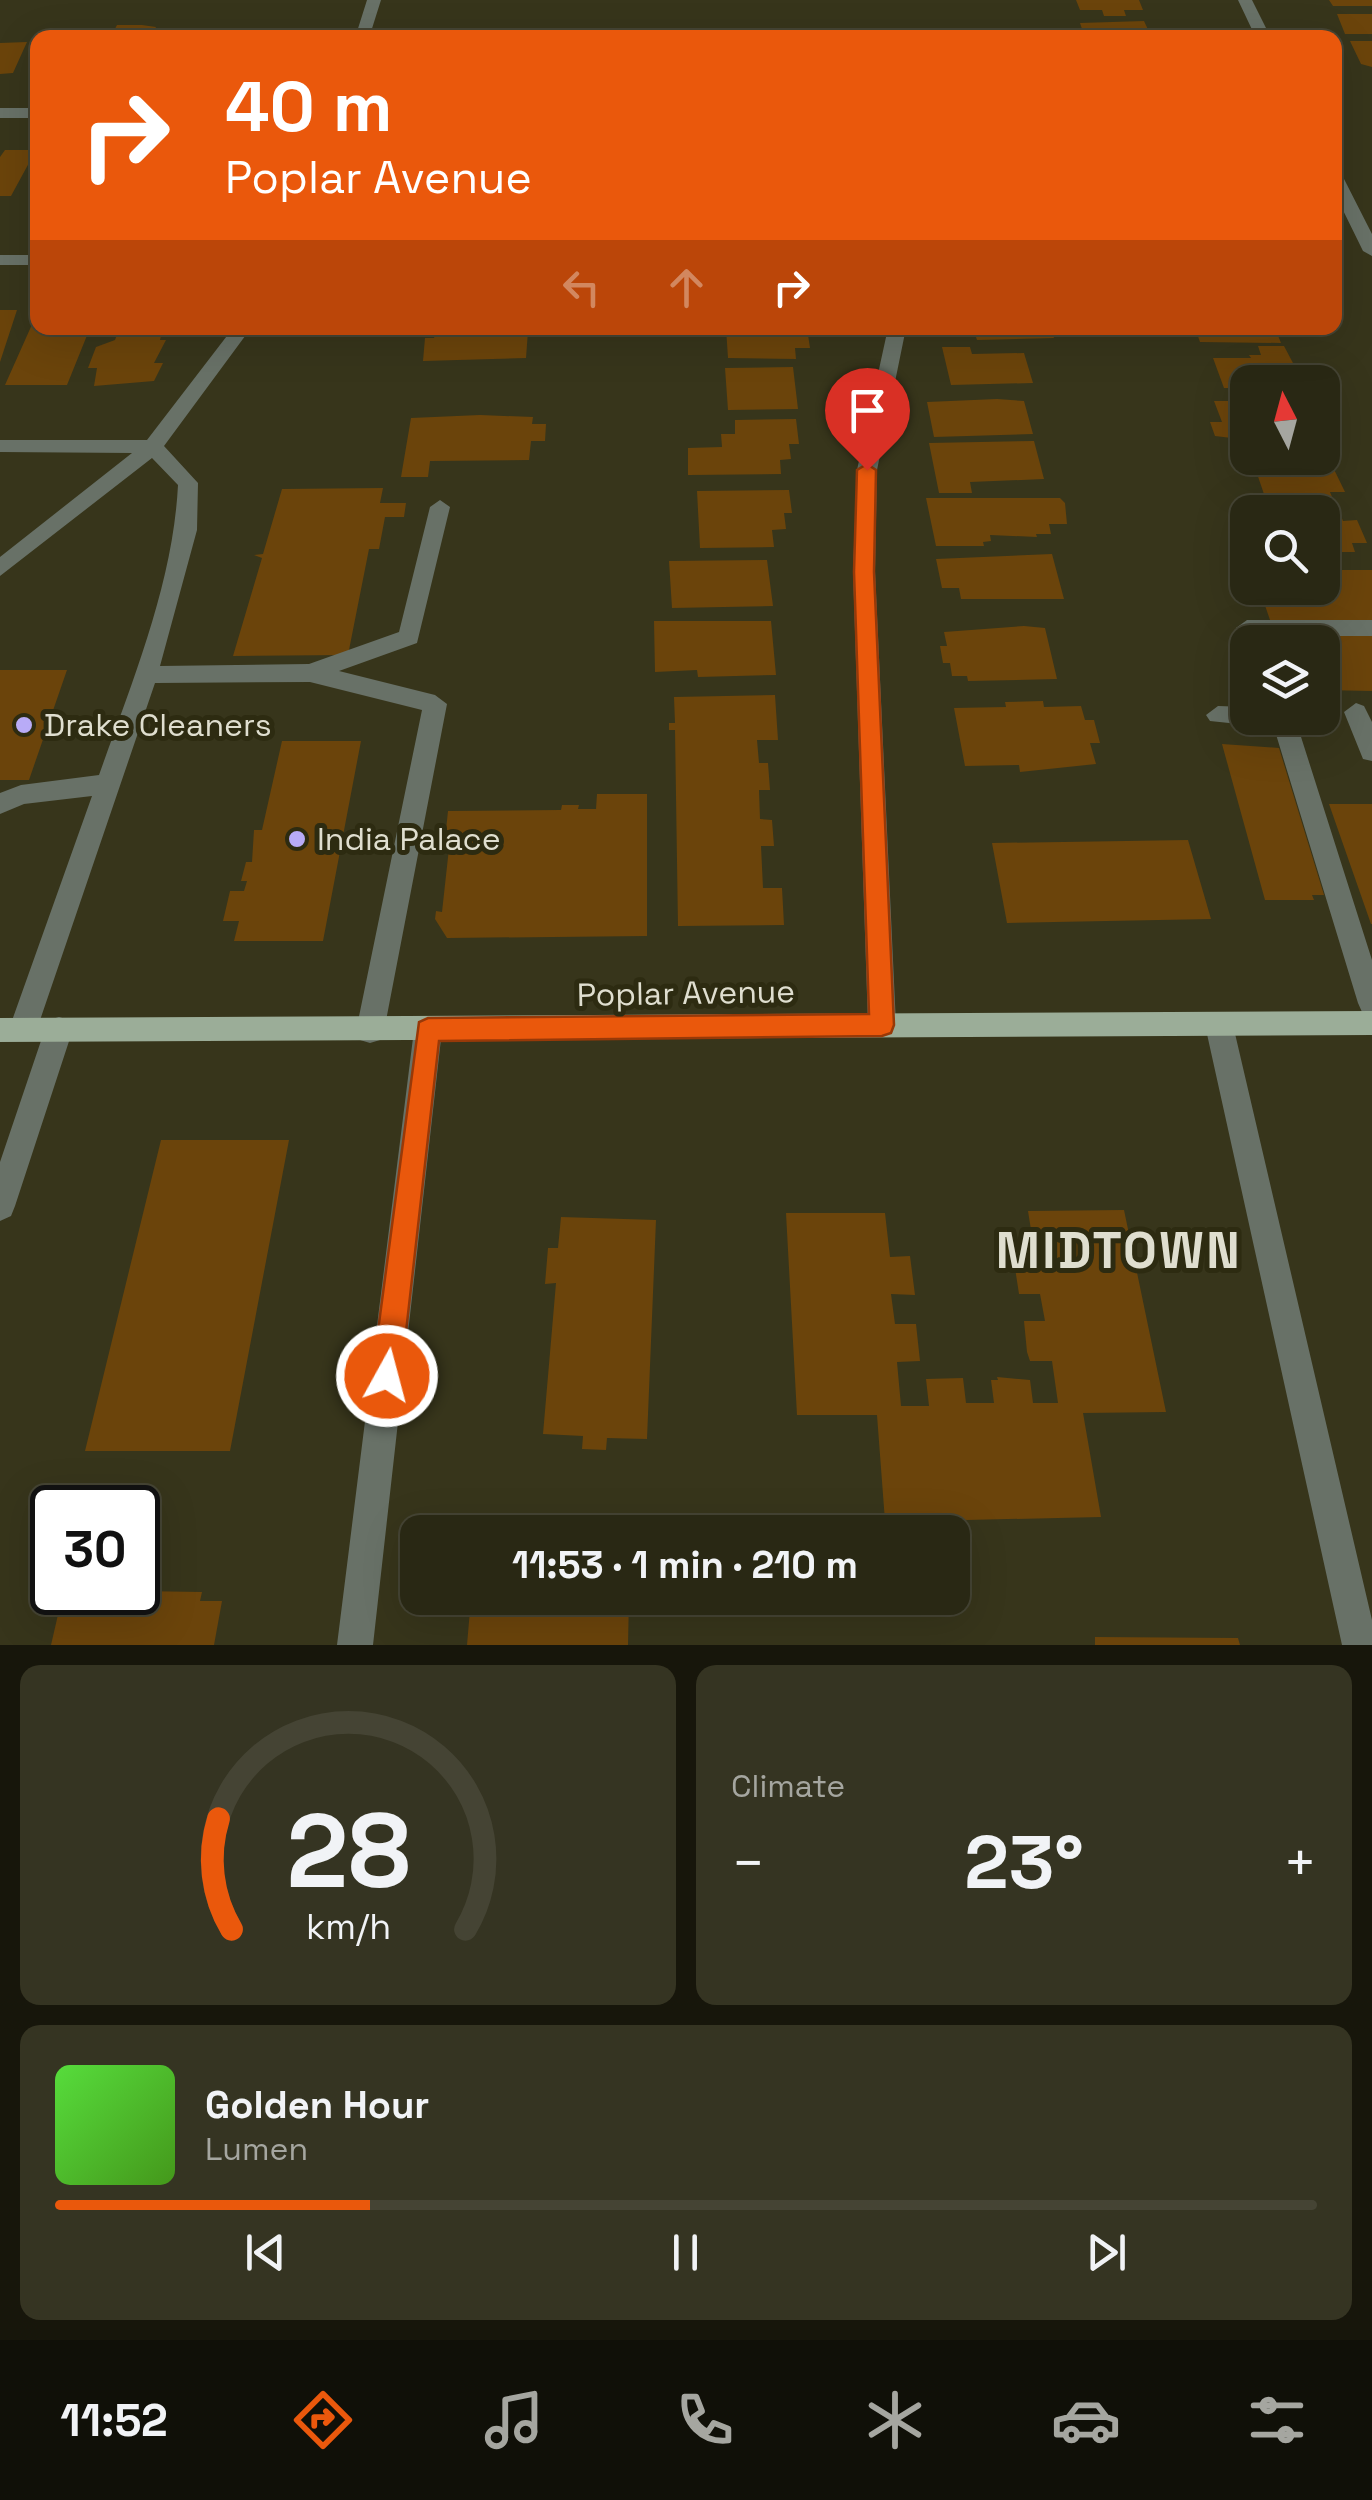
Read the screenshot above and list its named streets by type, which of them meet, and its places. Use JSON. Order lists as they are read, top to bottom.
{
  "streets": {
    "main road": ["Poplar Avenue"]
  },
  "districts": ["MIDTOWN"],
  "places": ["Drake Cleaners", "India Palace"],
  "north": "top",
  "page": {
    "turn": ["40 m", "Poplar Avenue"],
    "limit": "30",
    "trip": "11:53 · 1 min · 210 m",
    "tile": "Climate",
    "heat": ["−", "23°", "+"],
    "song": ["Golden Hour", "Lumen"],
    "tabs": "11:52",
    "gauge": ["28", "km/h"]
  }
}
